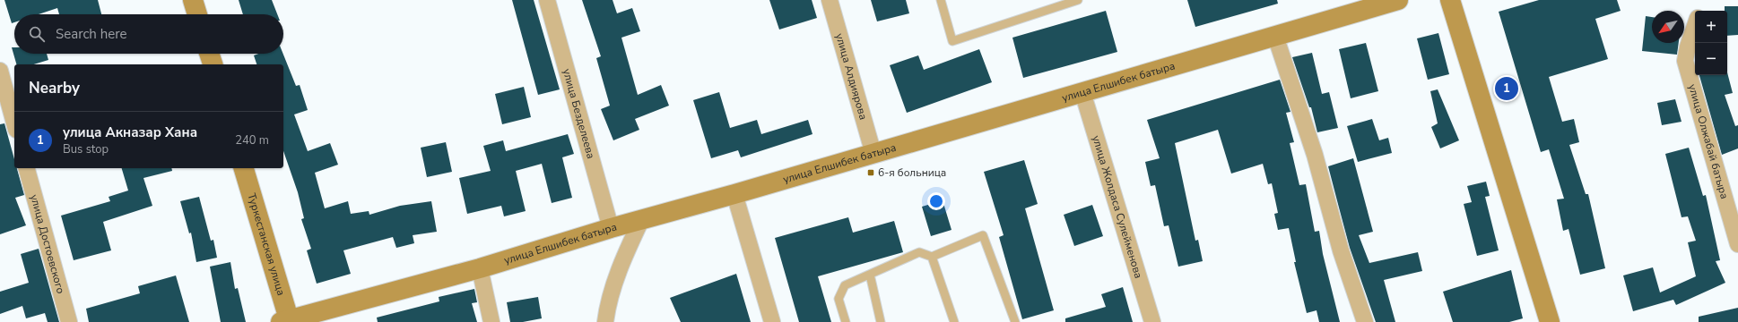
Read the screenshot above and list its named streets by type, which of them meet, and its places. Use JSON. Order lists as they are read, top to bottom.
{
  "streets": {
    "street": [
      "улица Алдиярова",
      "улица Елшибек батыра",
      "улица Безделеева",
      "улица Олжабай батыра",
      "улица Жолдаса Сулейменова",
      "улица Достоевского",
      "Туркестанская улица"
    ]
  },
  "crossings": [
    ["улица Алдиярова", "улица Елшибек батыра"],
    ["улица Елшибек батыра", "улица Безделеева"],
    ["улица Елшибек батыра", "улица Жолдаса Сулейменова"],
    ["улица Елшибек батыра", "Туркестанская улица"]
  ],
  "places": {
    "transit": ["6-я больница"]
  },
  "north": "bottom left",
  "page": {
    "map_buttons": ["+", "−"],
    "search": "Search here",
    "heading": "Nearby",
    "pins": "1",
    "list": [
      {
        "mark": "1",
        "name": "улица Акназар Хана",
        "note": "Bus stop",
        "value": "240 m"
      }
    ]
  }
}
